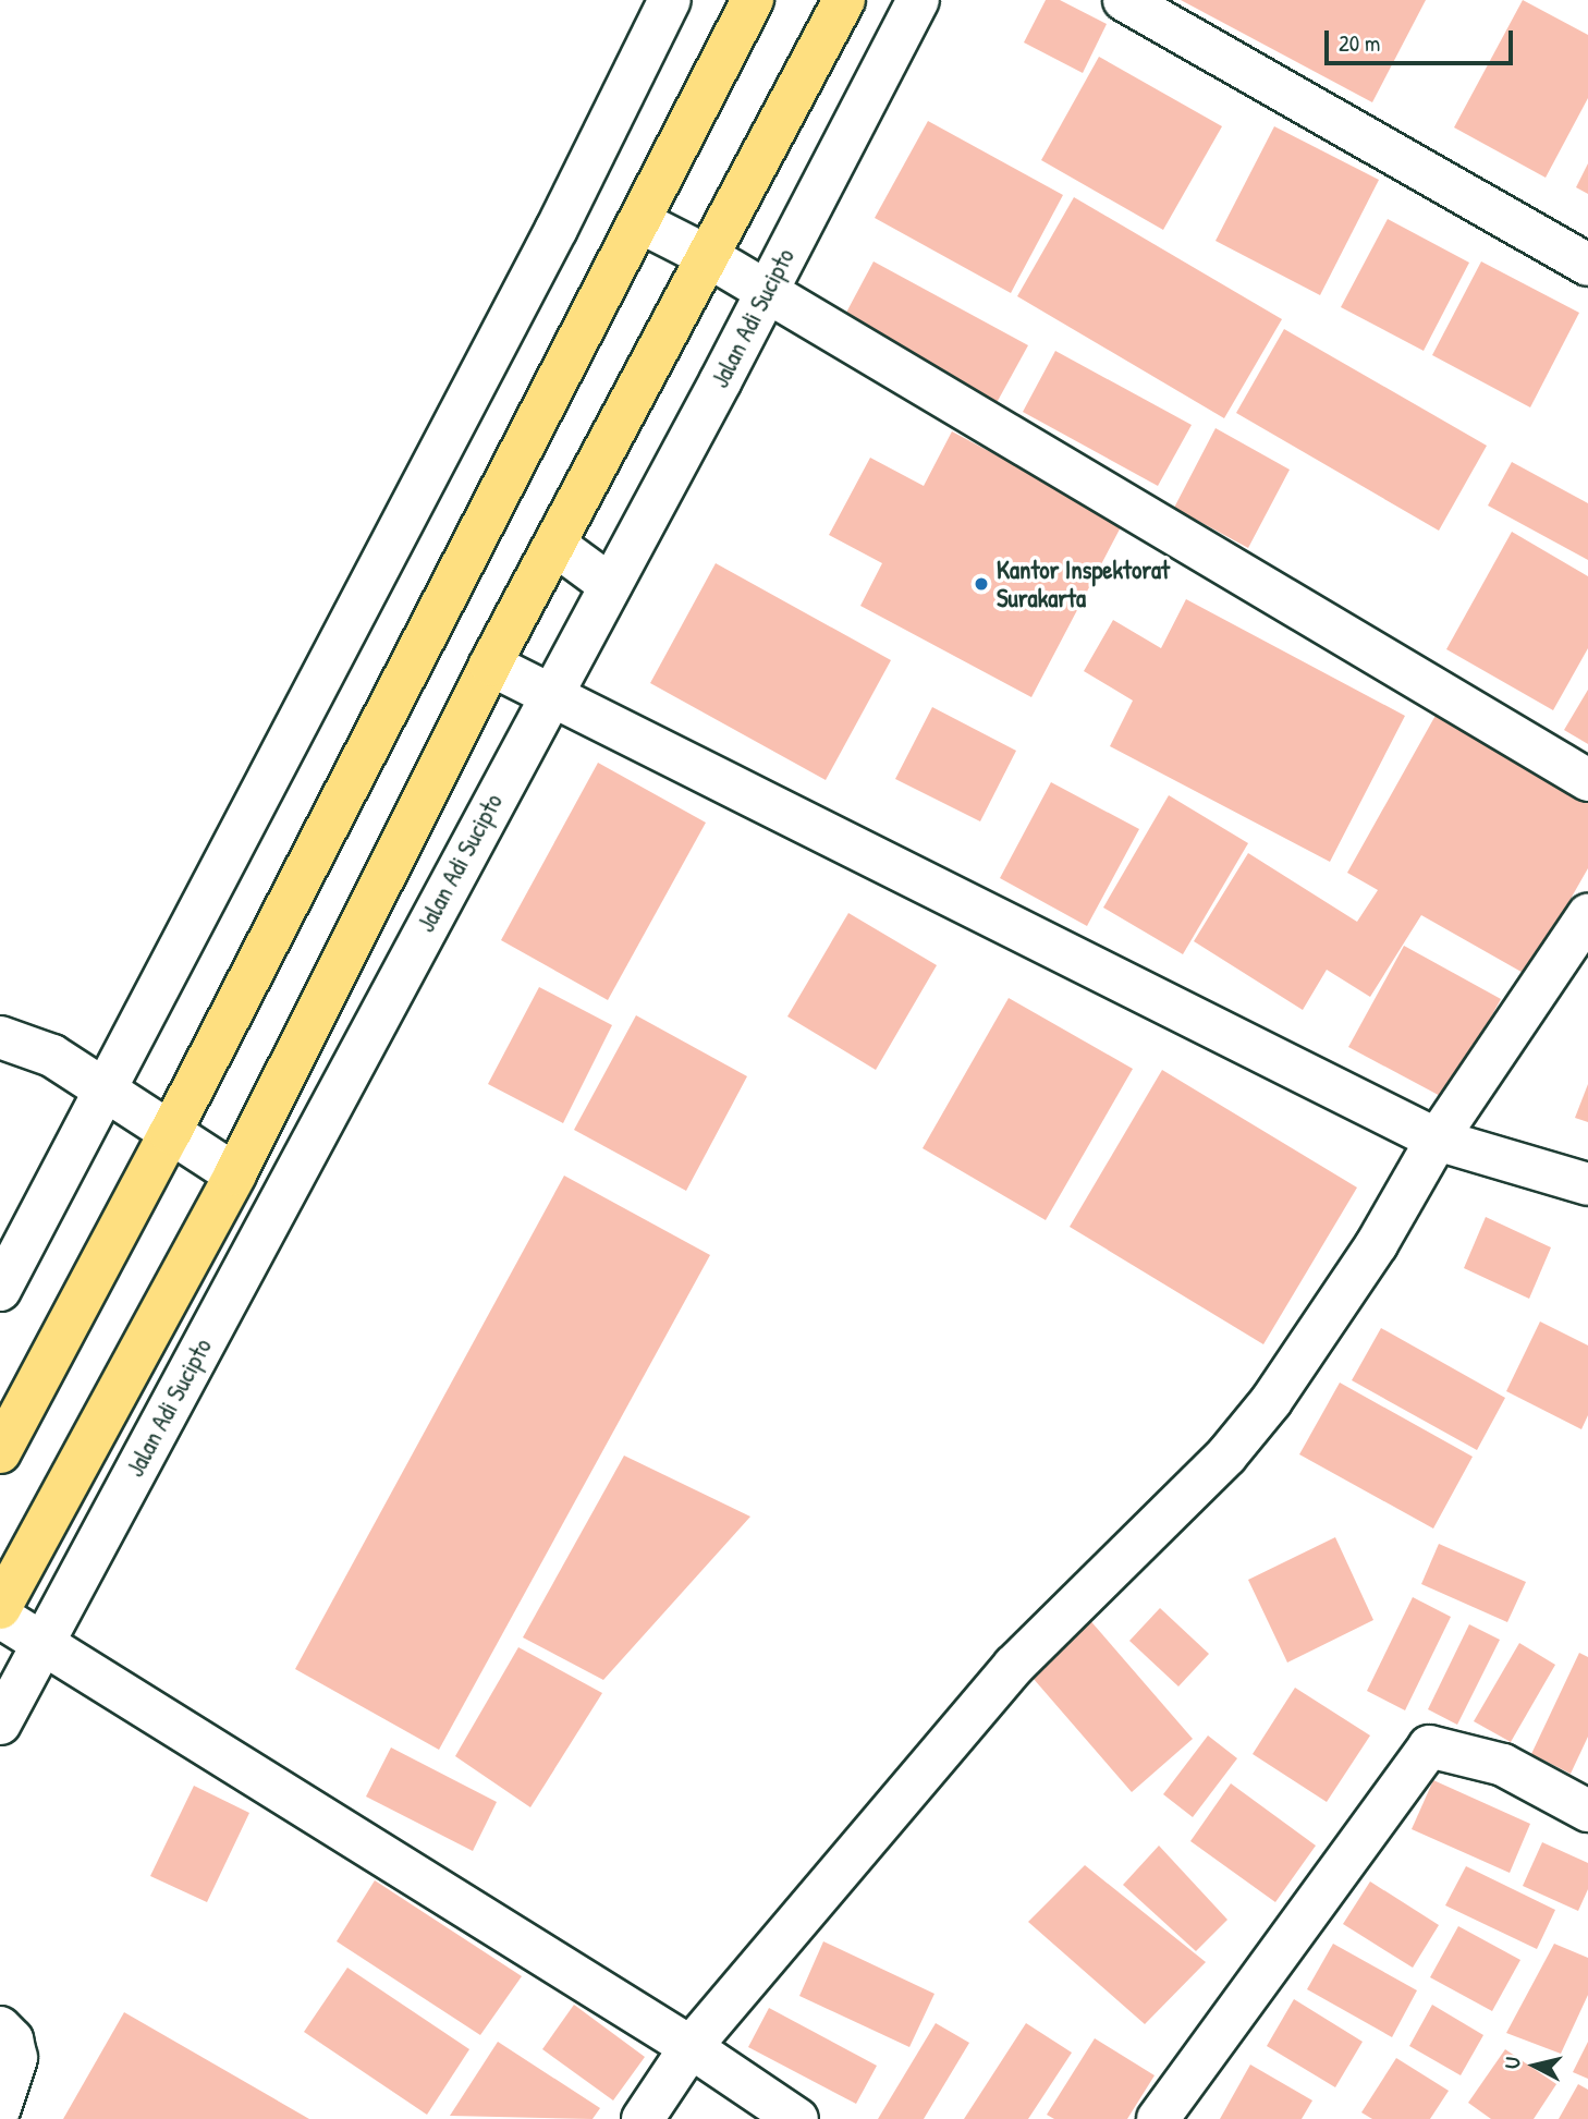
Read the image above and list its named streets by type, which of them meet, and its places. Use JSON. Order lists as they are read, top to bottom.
{
  "streets": {
    "street": ["Jalan Adi Sucipto"]
  },
  "places": ["Kantor Inspektorat Surakarta"],
  "scale_bar": "20 m",
  "north": "left"
}
